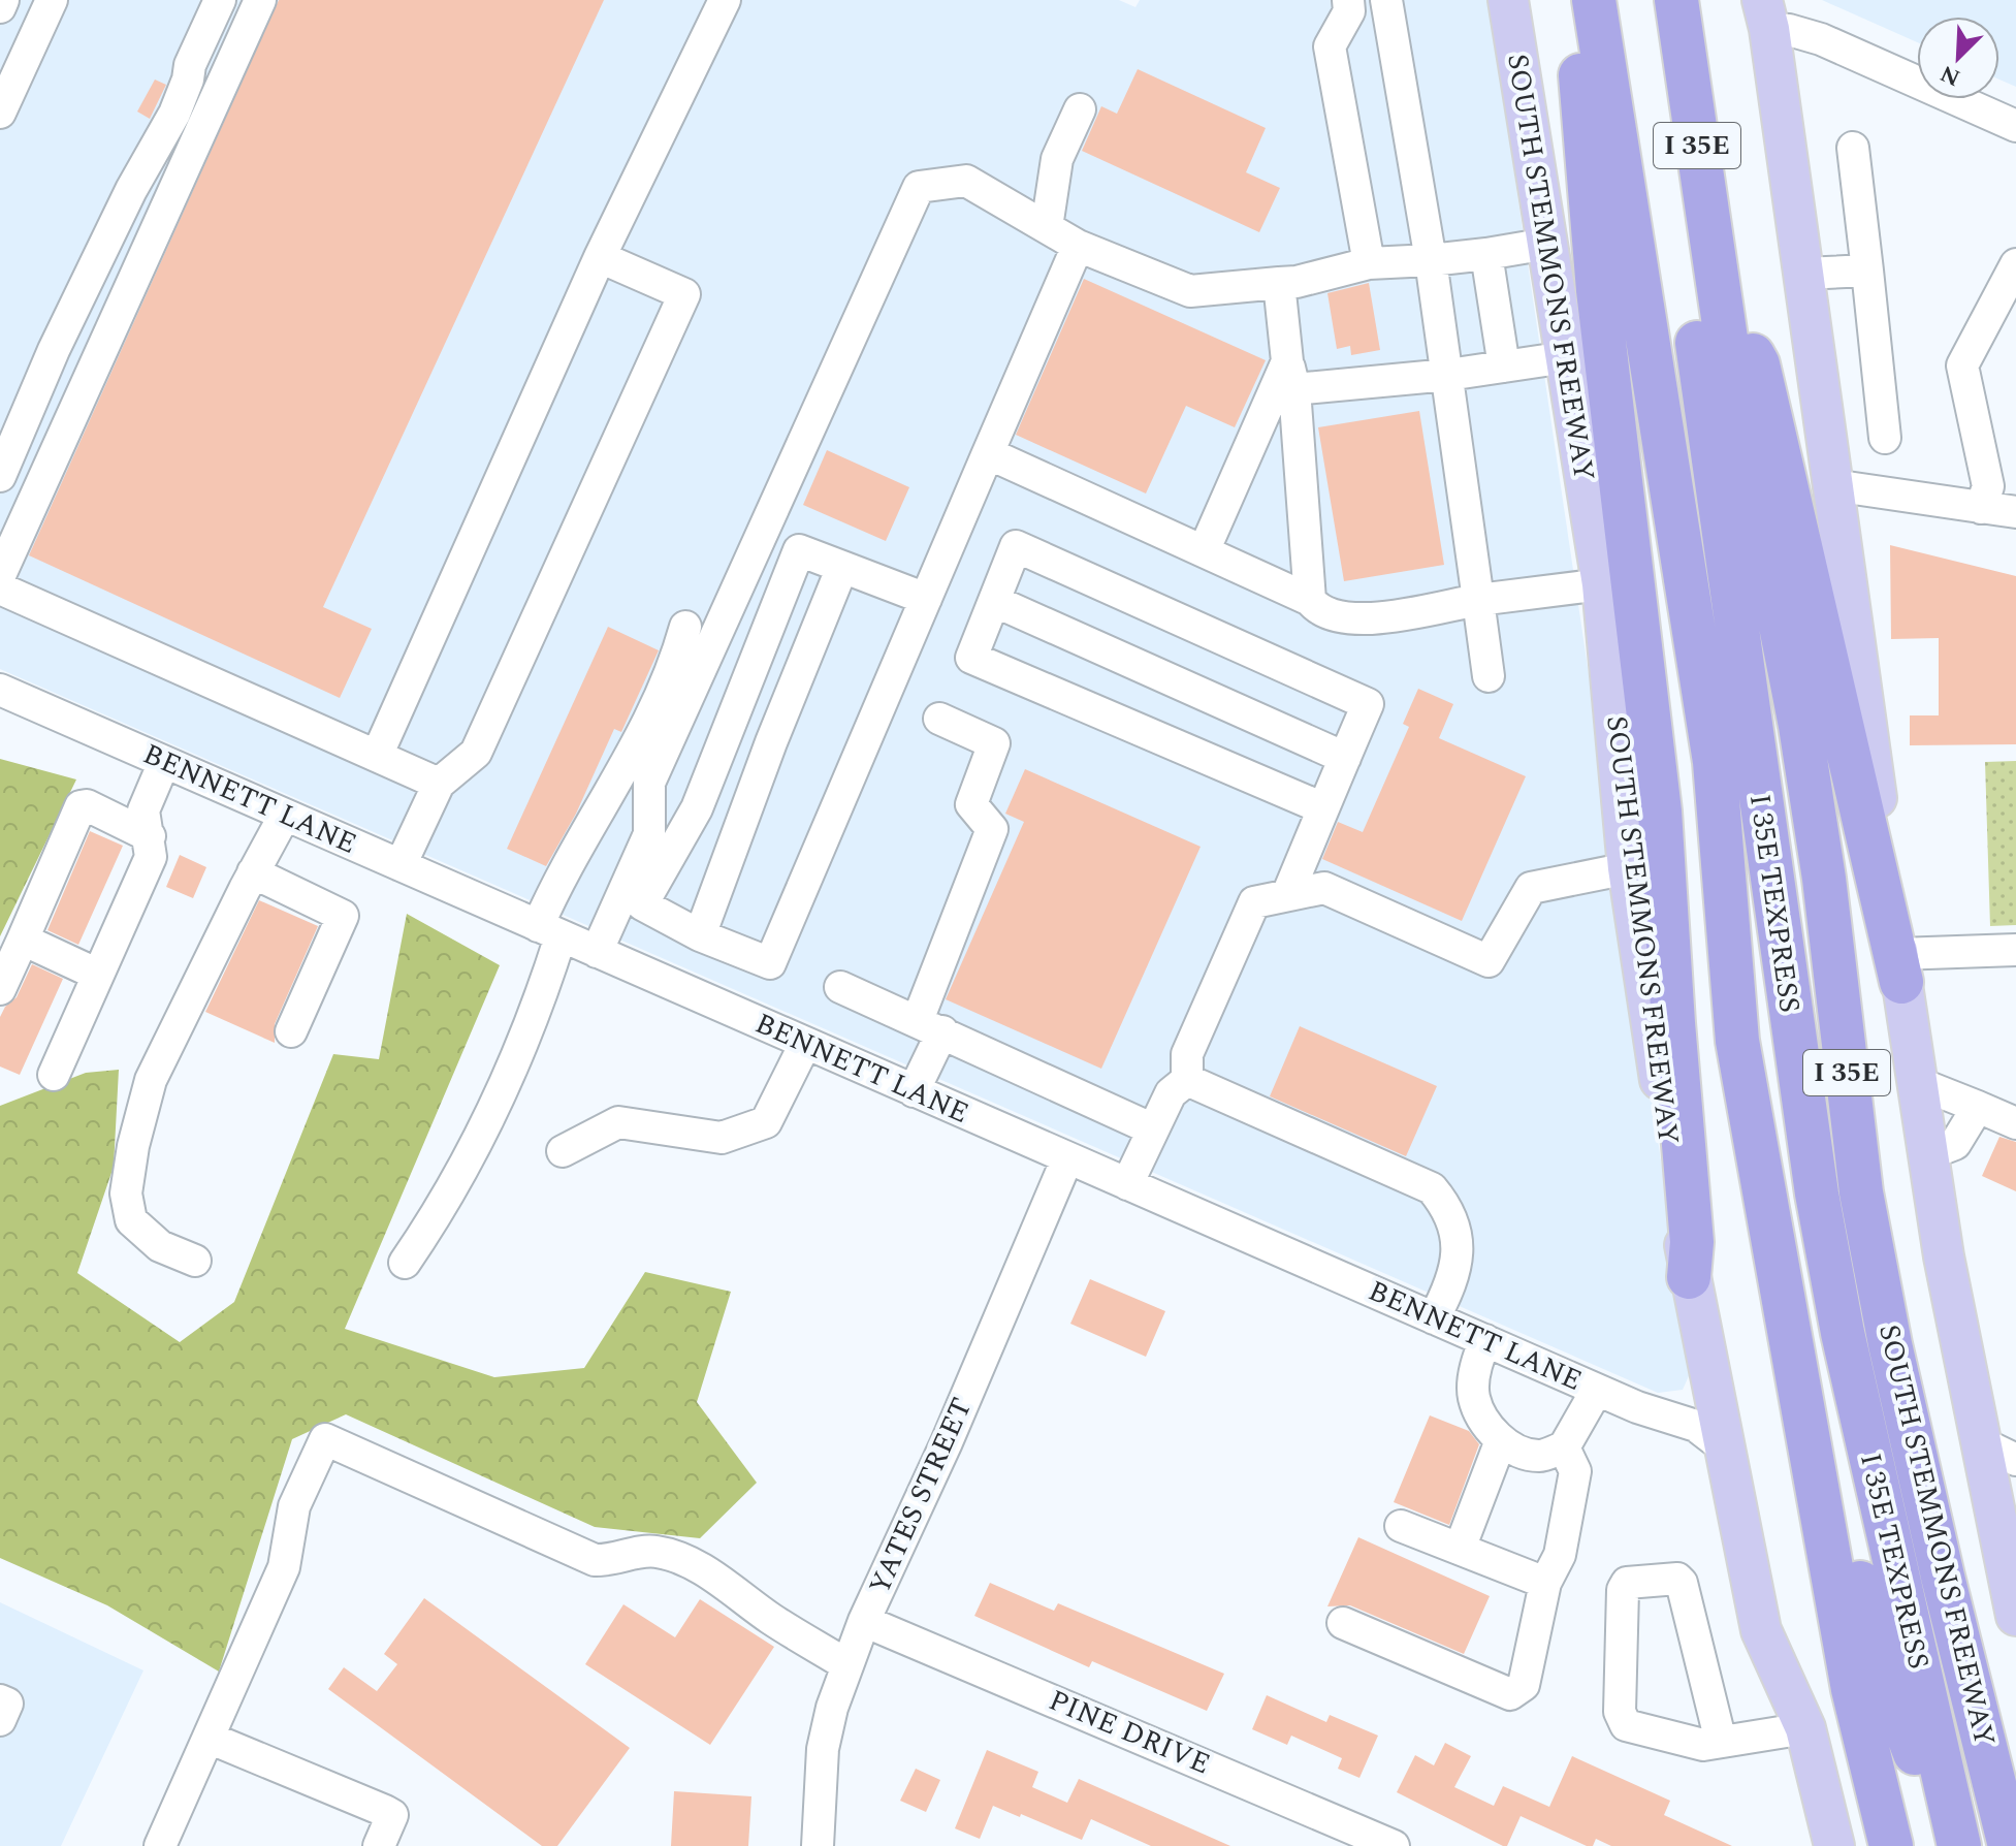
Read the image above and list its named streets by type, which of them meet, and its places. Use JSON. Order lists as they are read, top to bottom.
{
  "streets": {
    "highway": ["I 35E", "SOUTH STEMMONS FREEWAY", "I 35E TEXPRESS"],
    "street": ["BENNETT LANE", "YATES STREET", "PINE DRIVE"]
  },
  "crossings": [
    ["SOUTH STEMMONS FREEWAY", "BENNETT LANE"],
    ["BENNETT LANE", "YATES STREET"],
    ["YATES STREET", "PINE DRIVE"]
  ],
  "north": "bottom left"
}
